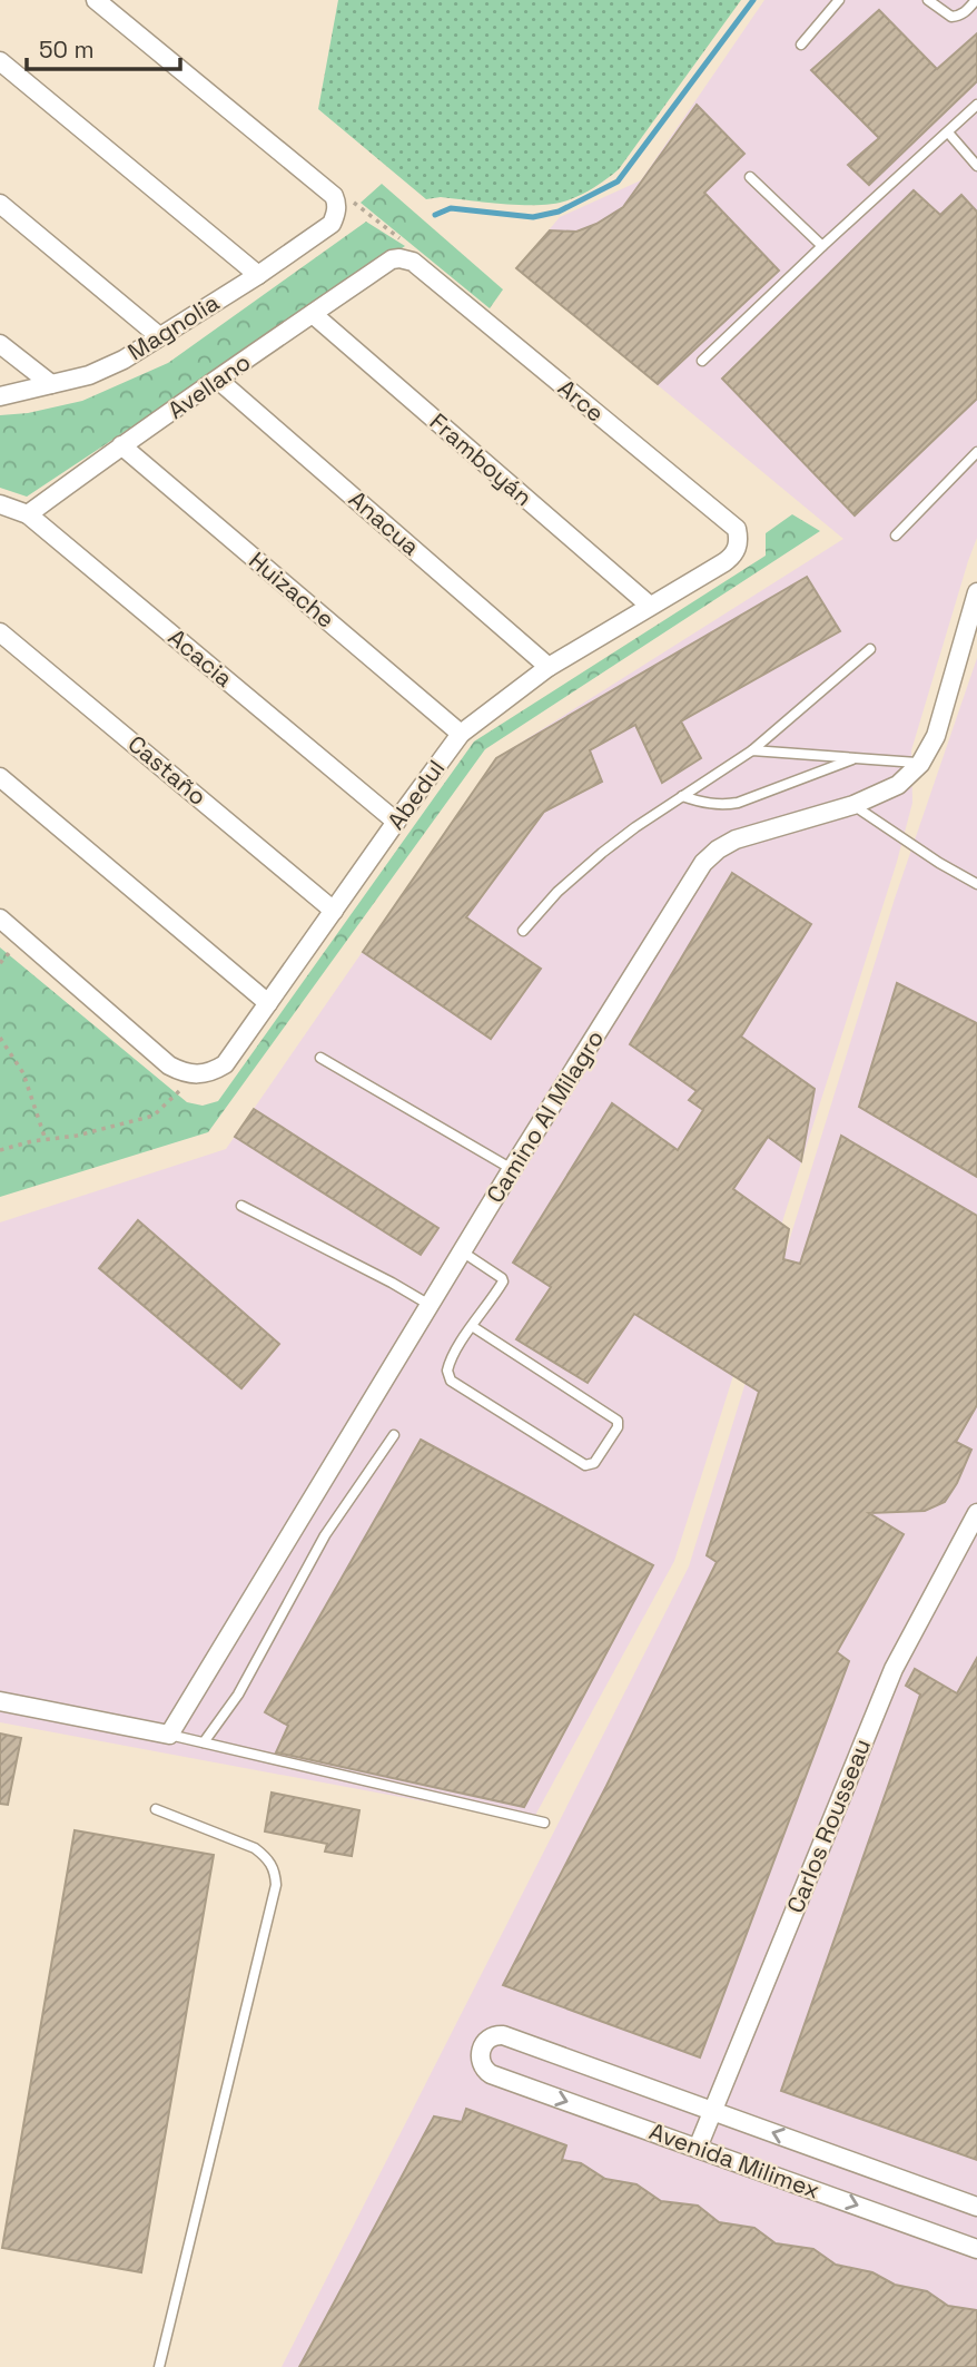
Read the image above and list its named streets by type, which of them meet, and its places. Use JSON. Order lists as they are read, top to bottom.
{
  "streets": {
    "street": [
      "Magnolia",
      "Avellano",
      "Arce",
      "Framboyán",
      "Anacua",
      "Huizache",
      "Acacia",
      "Castaño",
      "Abedul",
      "Camino Al Milagro",
      "Carlos Rousseau",
      "Avenida Milimex"
    ]
  },
  "crossings": [
    ["Avellano", "Arce"],
    ["Avellano", "Framboyán"],
    ["Avellano", "Anacua"],
    ["Avellano", "Huizache"],
    ["Avellano", "Acacia"],
    ["Arce", "Abedul"],
    ["Framboyán", "Abedul"],
    ["Anacua", "Abedul"],
    ["Huizache", "Abedul"],
    ["Acacia", "Abedul"],
    ["Castaño", "Abedul"],
    ["Carlos Rousseau", "Avenida Milimex"]
  ],
  "scale_bar": "50 m"
}
